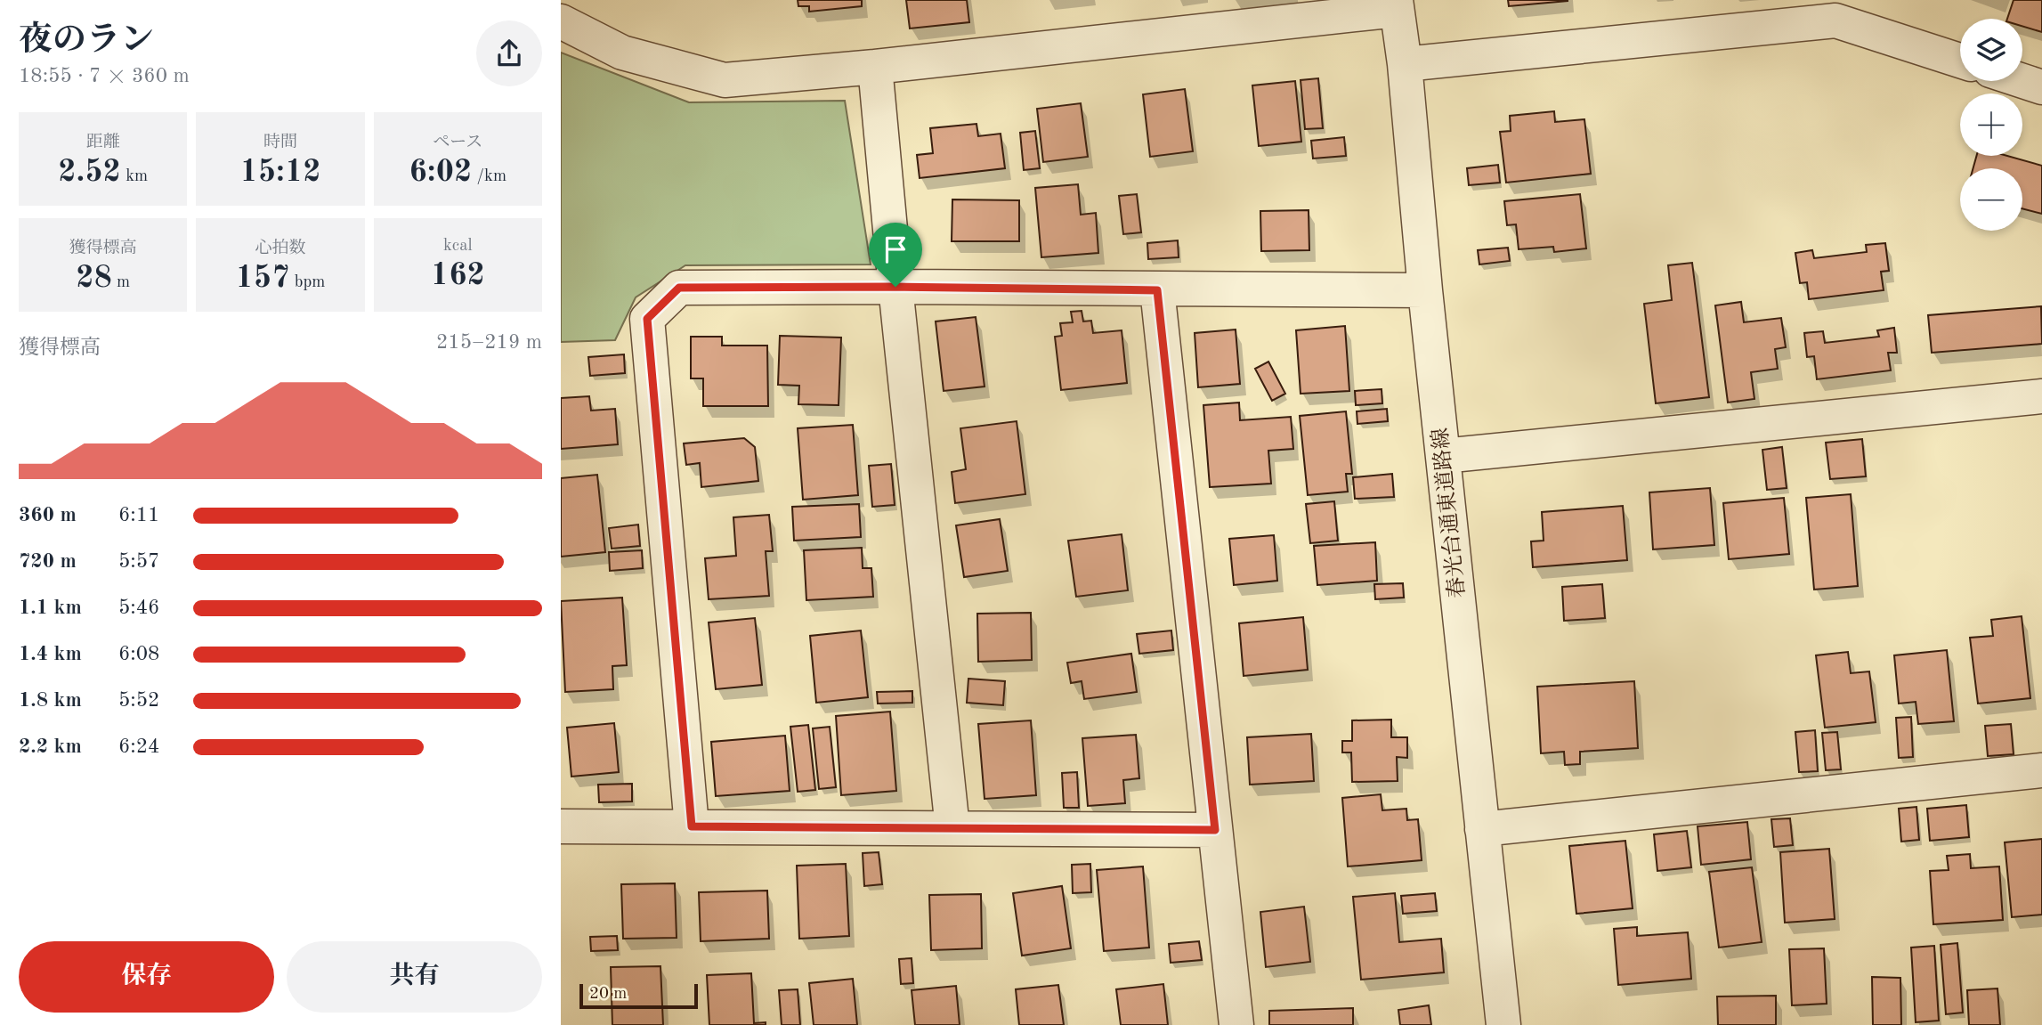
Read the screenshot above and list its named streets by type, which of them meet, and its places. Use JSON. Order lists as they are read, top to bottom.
{
  "streets": {
    "street": ["春光台通東道路線"]
  },
  "scale_bar": "20 m",
  "page": {
    "heading": ["夜のラン", "18:55 · 7 × 360 m"],
    "map_buttons": ["+", "−"],
    "stats": [
      ["距離", "2.52 km"],
      ["時間", "15:12"],
      ["ペース", "6:02 /km"],
      ["獲得標高", "28 m"],
      ["心拍数", "157 bpm"],
      ["kcal", "162"]
    ],
    "chart": ["獲得標高", "215–219 m"],
    "list": [
      {
        "name": "360 m",
        "note": "6:11"
      },
      {
        "name": "720 m",
        "note": "5:57"
      },
      {
        "name": "1.1 km",
        "note": "5:46"
      },
      {
        "name": "1.4 km",
        "note": "6:08"
      },
      {
        "name": "1.8 km",
        "note": "5:52"
      },
      {
        "name": "2.2 km",
        "note": "6:24"
      }
    ],
    "buttons": ["保存", "共有"],
    "scale": "20 m"
  }
}
